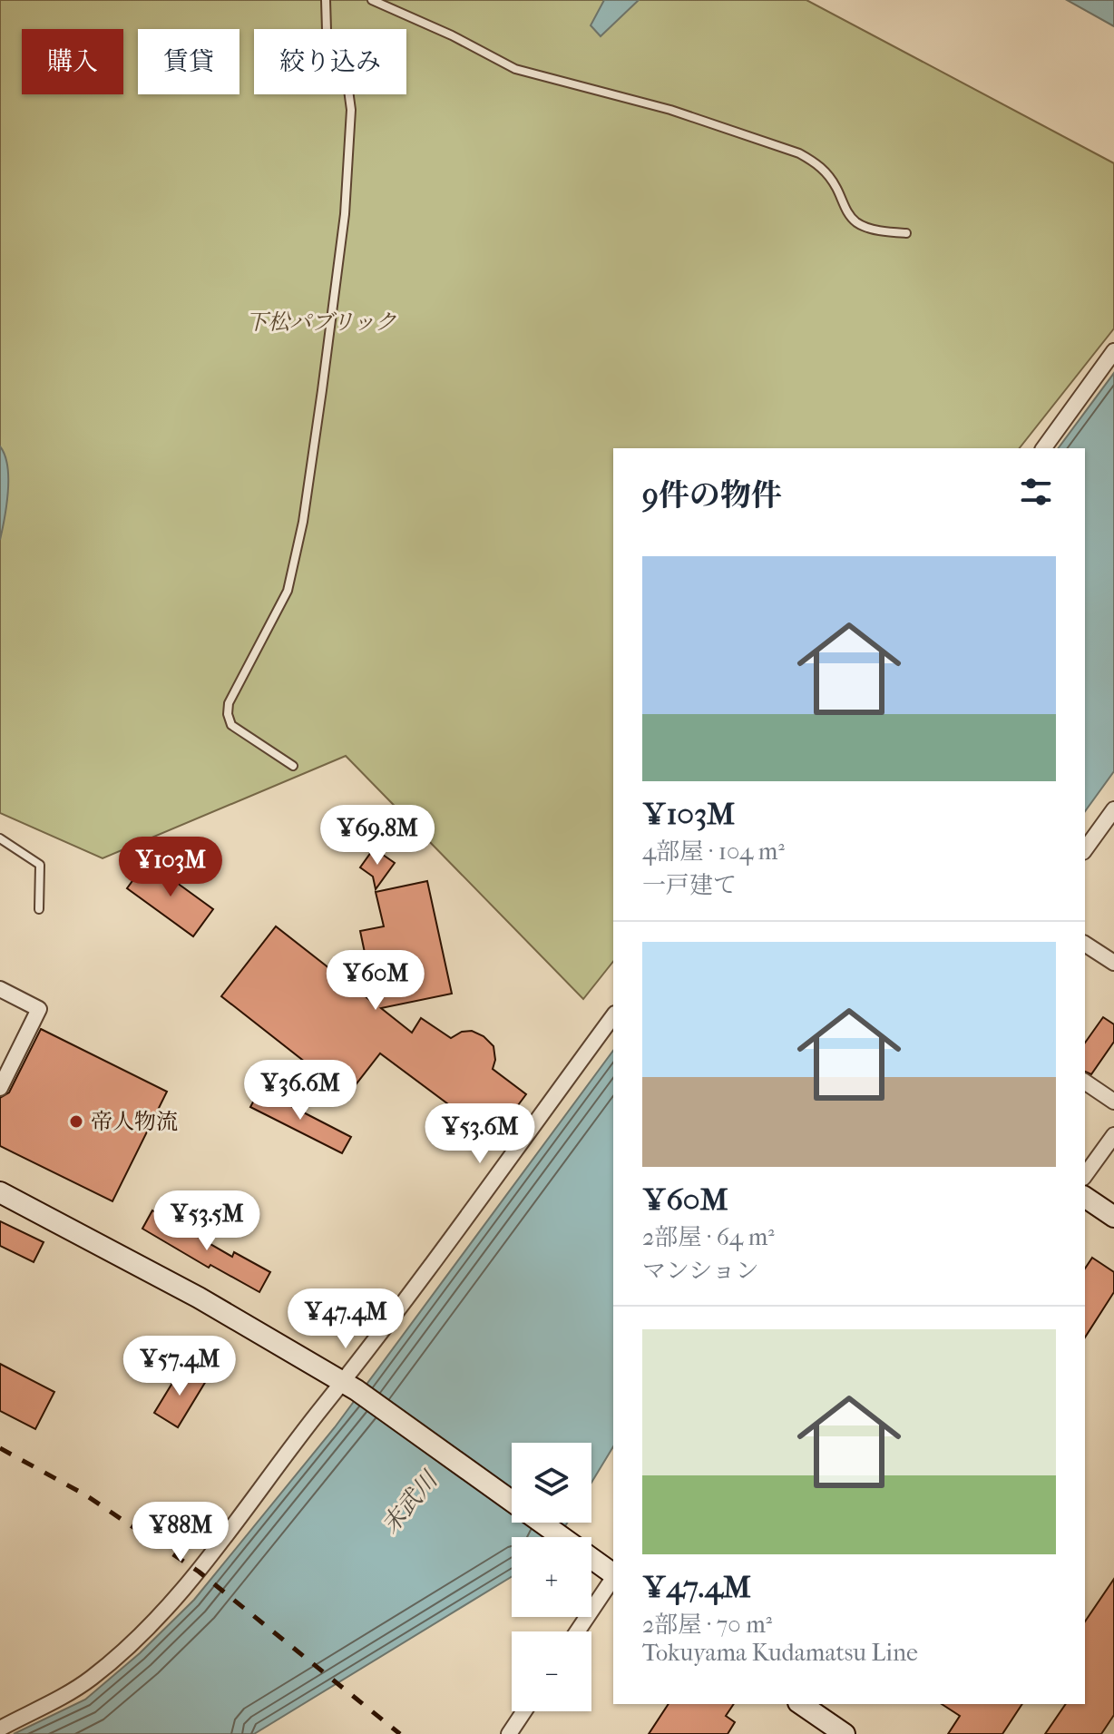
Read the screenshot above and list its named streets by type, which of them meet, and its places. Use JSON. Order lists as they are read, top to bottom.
{
  "water": ["末武川"],
  "parks": ["下松パブリック"],
  "places": ["帝人物流"],
  "page": {
    "chip": ["購入", "賃貸", "絞り込み"],
    "heading": "9件の物件",
    "list": [
      {
        "name": "¥103M",
        "note": "4部屋 · 104 m² · 一戸建て"
      },
      {
        "name": "¥60M",
        "note": "2部屋 · 64 m² · マンション"
      },
      {
        "name": "¥47.4M",
        "note": "2部屋 · 70 m² · Tokuyama Kudamatsu Line"
      }
    ],
    "price": [
      "¥69.8M",
      "¥103M",
      "¥60M",
      "¥36.6M",
      "¥53.6M",
      "¥53.5M",
      "¥47.4M",
      "¥57.4M",
      "¥88M"
    ],
    "map_buttons": ["+", "−"]
  }
}
